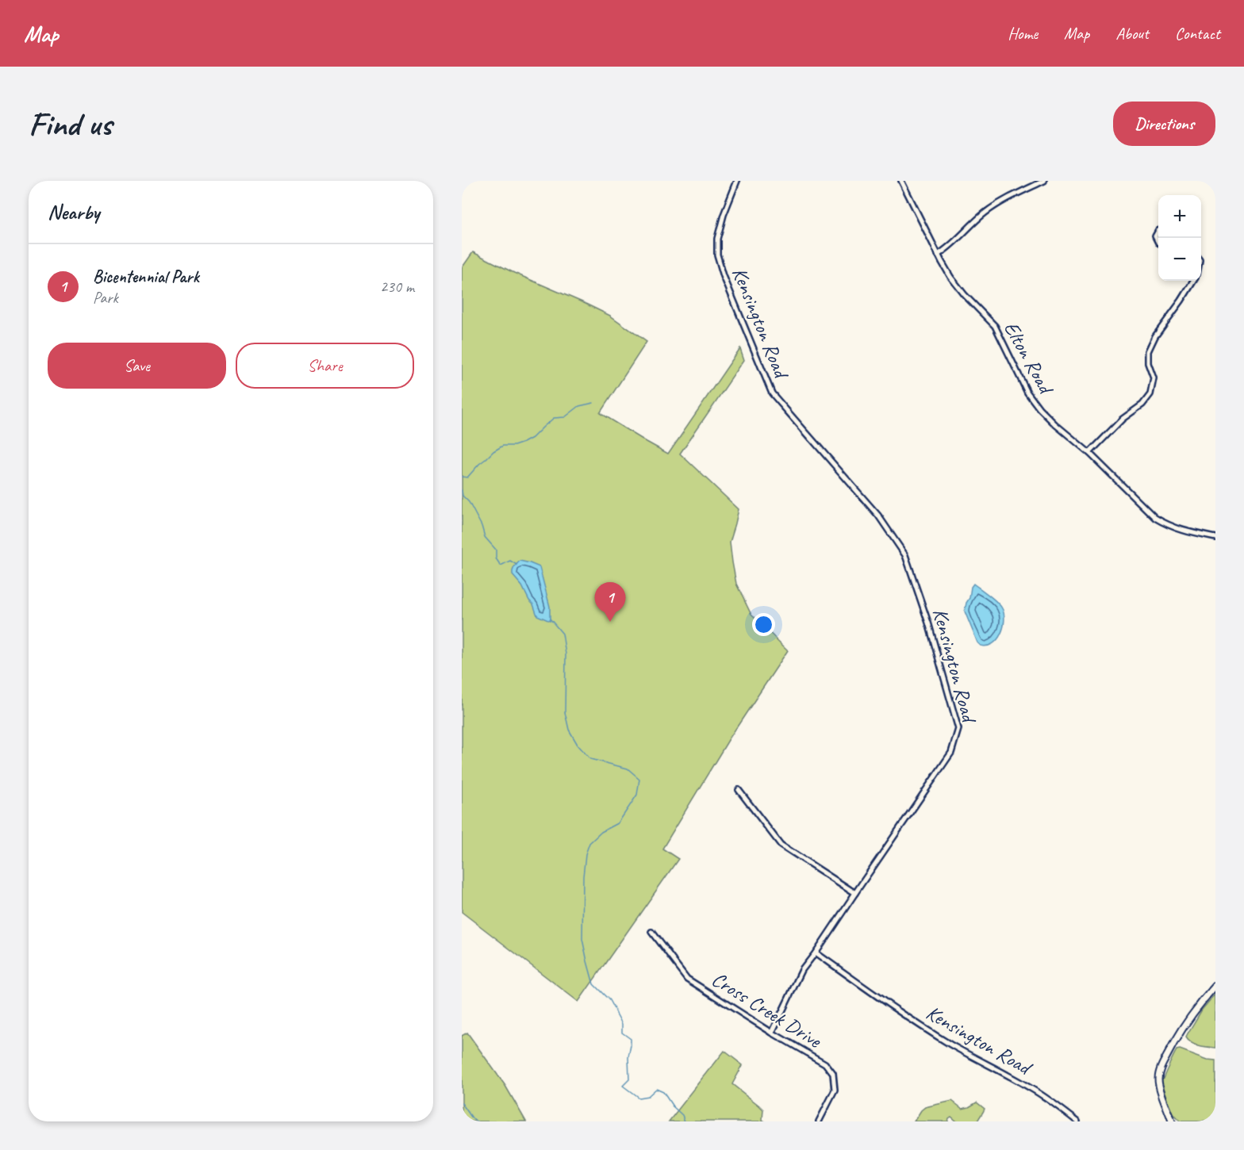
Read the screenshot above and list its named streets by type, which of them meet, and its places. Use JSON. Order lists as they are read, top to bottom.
{
  "streets": {
    "street": ["Kensington Road", "Elton Road", "Cross Creek Drive"]
  },
  "page": {
    "header": "Map",
    "nav": [
      "Home",
      "Map",
      "About",
      "Contact"
    ],
    "buttons": [
      "Directions",
      ["Save", "Share"]
    ],
    "title": "Find us",
    "heading": "Nearby",
    "map_buttons": ["+", "−"],
    "list": [
      {
        "mark": "1",
        "name": "Bicentennial Park",
        "note": "Park",
        "value": "230 m"
      }
    ],
    "pins": "1"
  }
}
